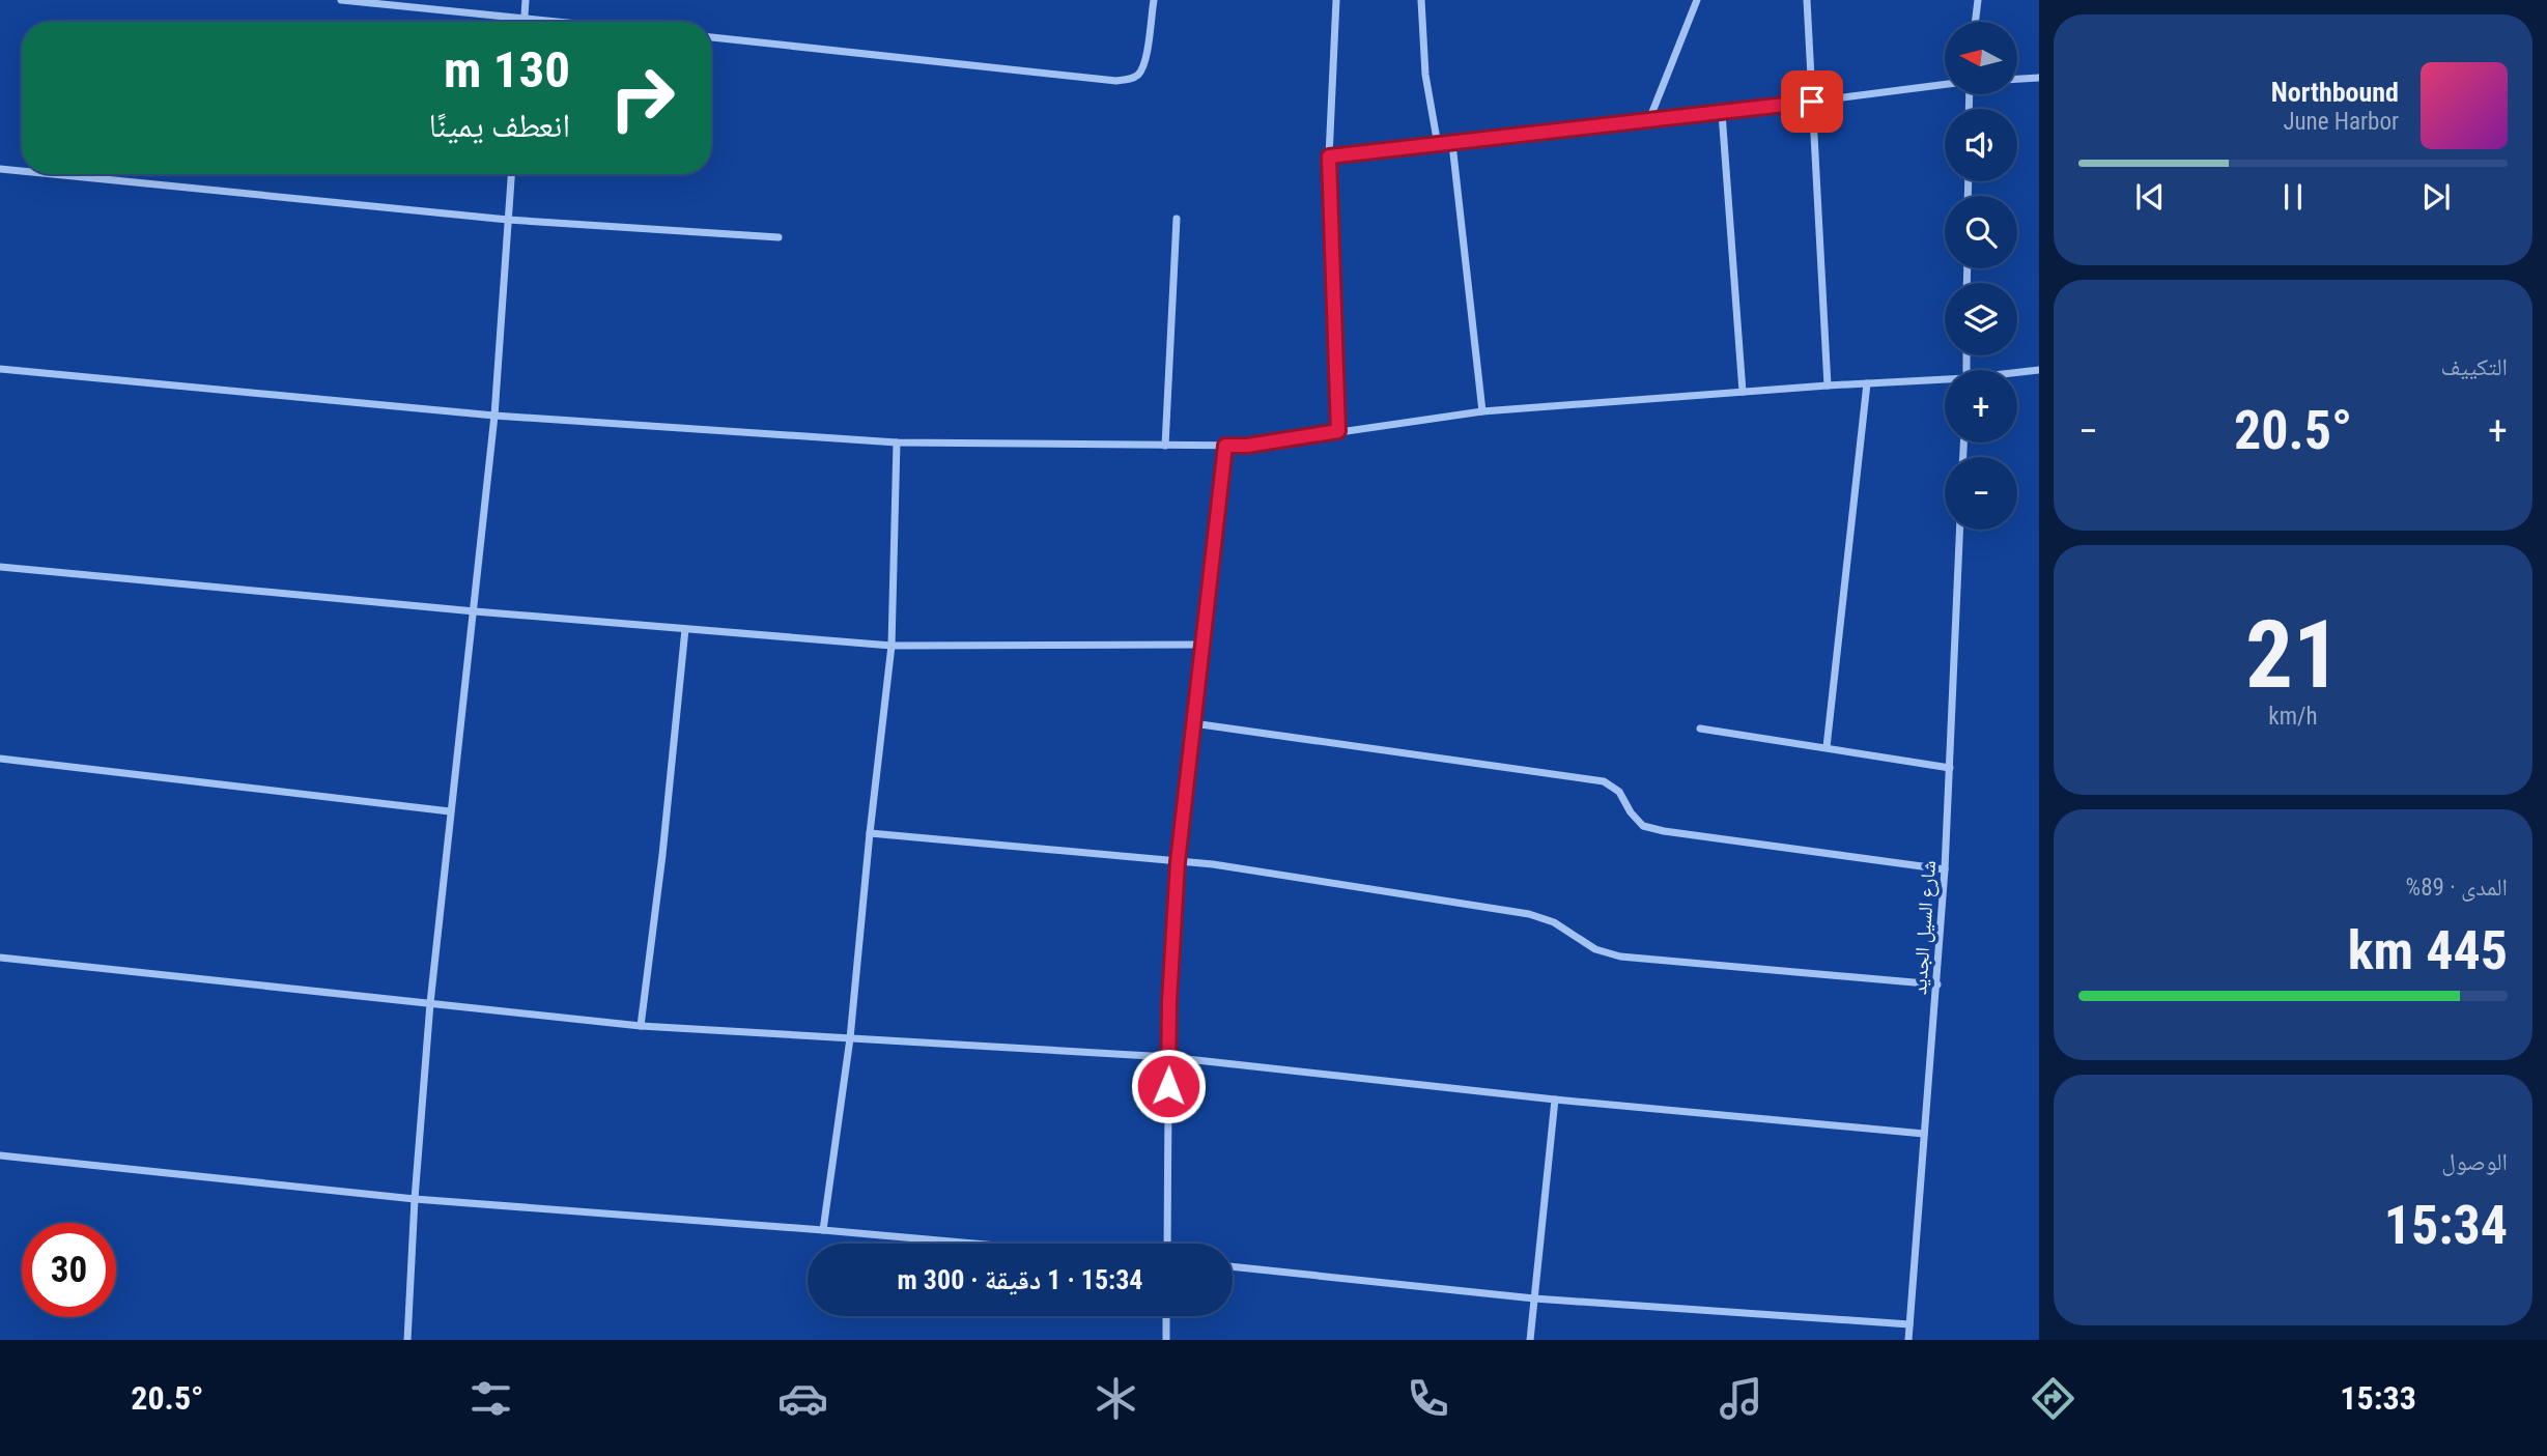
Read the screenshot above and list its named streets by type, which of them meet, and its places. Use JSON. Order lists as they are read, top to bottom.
{
  "streets": {
    "street": ["شارع السيل الجديد"]
  },
  "north": "left",
  "page": {
    "map_buttons": ["+", "−"],
    "turn": ["130 m", "انعطف يمينًا"],
    "song": ["Northbound", "June Harbor"],
    "tile": [
      "التكييف",
      ["21", "km/h"],
      ["المدى · 89%", "445 km"],
      ["الوصول", "15:34"]
    ],
    "heat": ["−", "20.5°", "+"],
    "limit": "30",
    "trip": "15:34 · 1 دقيقة · 300 m",
    "tabs": ["15:33", "20.5°"]
  }
}
